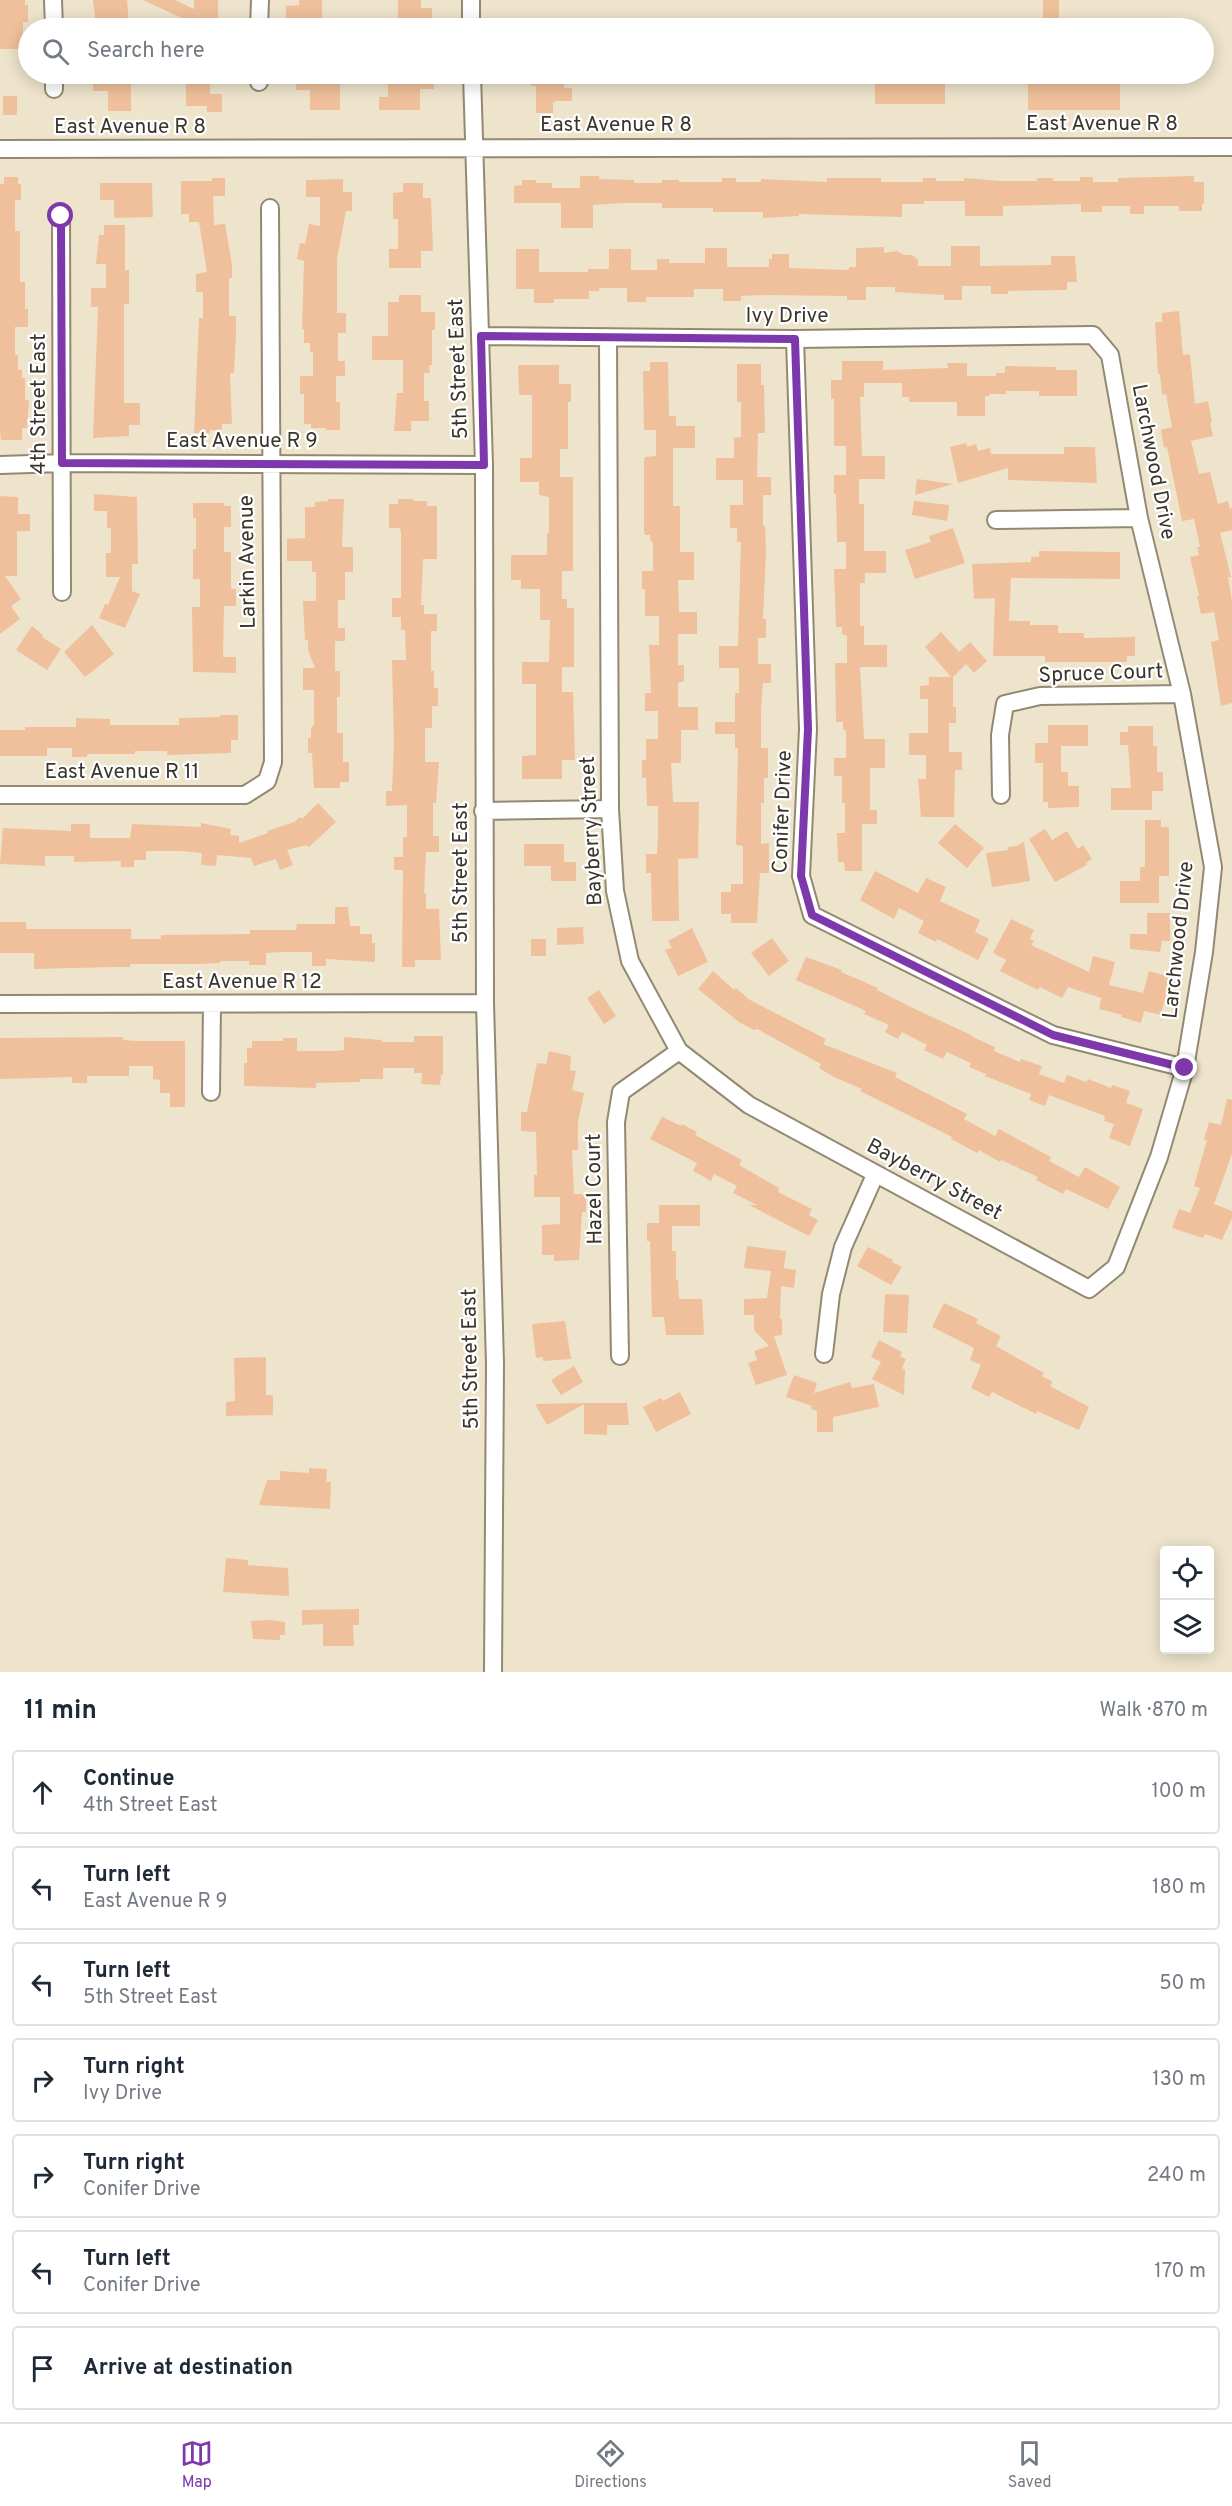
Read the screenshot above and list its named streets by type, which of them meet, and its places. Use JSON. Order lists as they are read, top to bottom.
{
  "streets": {
    "street": [
      "East Avenue R 8",
      "Ivy Drive",
      "5th Street East",
      "4th Street East",
      "East Avenue R 9",
      "Larchwood Drive",
      "Larkin Avenue",
      "Spruce Court",
      "East Avenue R 11",
      "Conifer Drive",
      "Bayberry Street",
      "East Avenue R 12",
      "Hazel Court"
    ]
  },
  "crossings": [
    ["East Avenue R 8", "5th Street East"],
    ["Ivy Drive", "5th Street East"],
    ["Ivy Drive", "Larchwood Drive"],
    ["Ivy Drive", "Conifer Drive"],
    ["Ivy Drive", "Bayberry Street"],
    ["5th Street East", "East Avenue R 9"],
    ["5th Street East", "East Avenue R 12"],
    ["4th Street East", "East Avenue R 9"],
    ["East Avenue R 9", "Larkin Avenue"],
    ["Larchwood Drive", "Spruce Court"],
    ["Larchwood Drive", "Conifer Drive"],
    ["Larchwood Drive", "Bayberry Street"],
    ["Larkin Avenue", "East Avenue R 11"],
    ["Bayberry Street", "Hazel Court"]
  ],
  "page": {
    "search": "Search here",
    "heading": ["11 min", "Walk · 870 m"],
    "list": [
      ["Continue", "4th Street East", "100 m"],
      ["Turn left", "East Avenue R 9", "180 m"],
      ["Turn left", "5th Street East", "50 m"],
      ["Turn right", "Ivy Drive", "130 m"],
      ["Turn right", "Conifer Drive", "240 m"],
      ["Turn left", "Conifer Drive", "170 m"],
      "Arrive at destination"
    ],
    "nav": ["Map", "Directions", "Saved"]
  }
}
